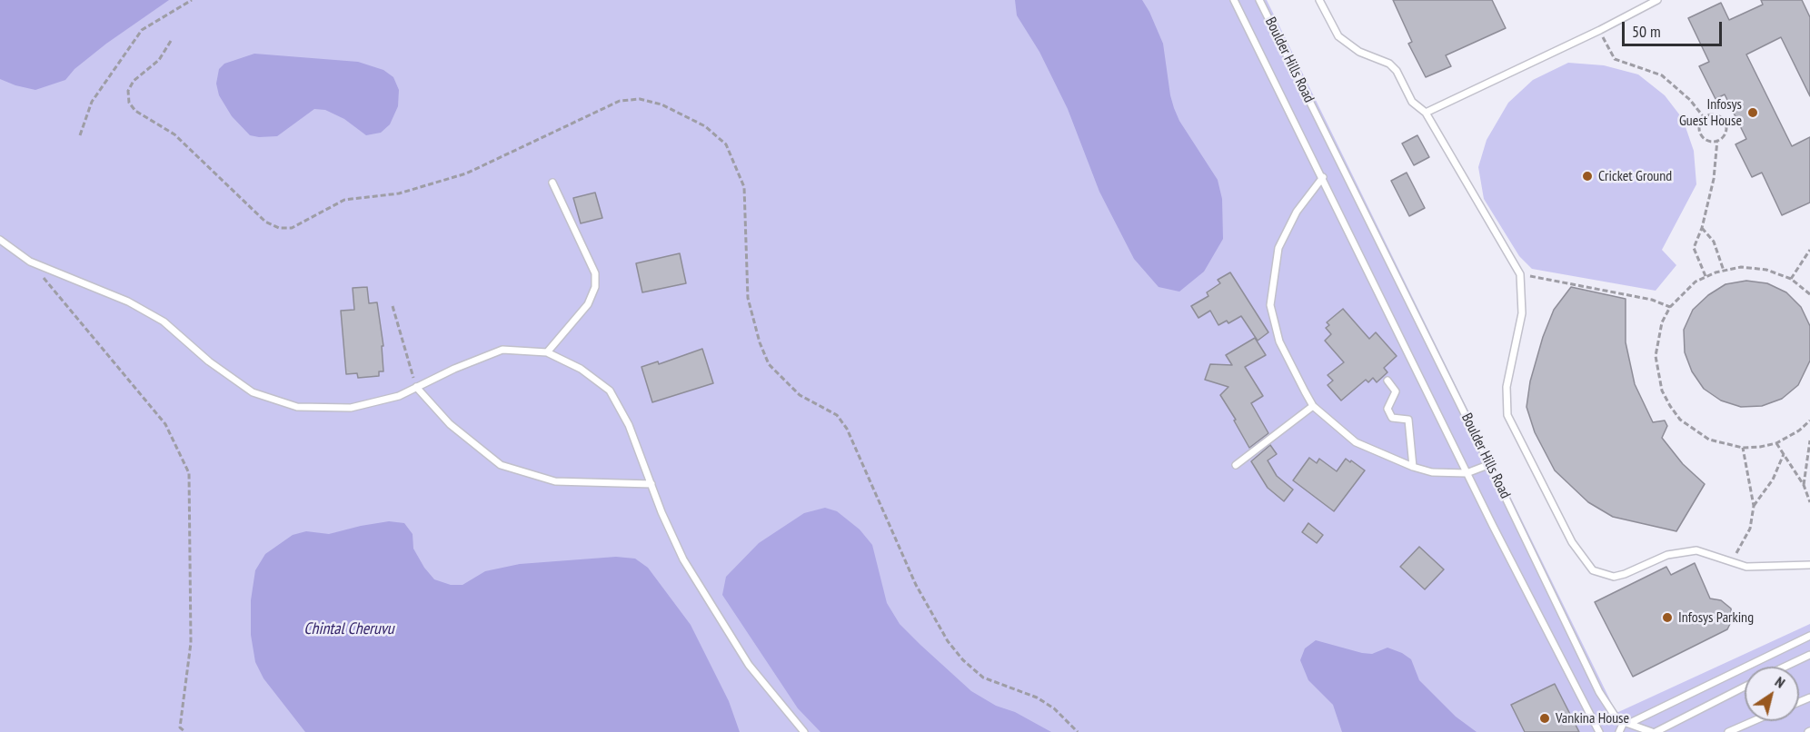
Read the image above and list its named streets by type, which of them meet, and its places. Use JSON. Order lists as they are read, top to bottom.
{
  "streets": {
    "lane": ["Boulder Hills Road"]
  },
  "water": ["Chintal Cheruvu"],
  "places": [
    "Infosys Guest House",
    "Cricket Ground",
    "Infosys Parking",
    "Vankina House"
  ],
  "scale_bar": "50 m",
  "north": "top right"
}
